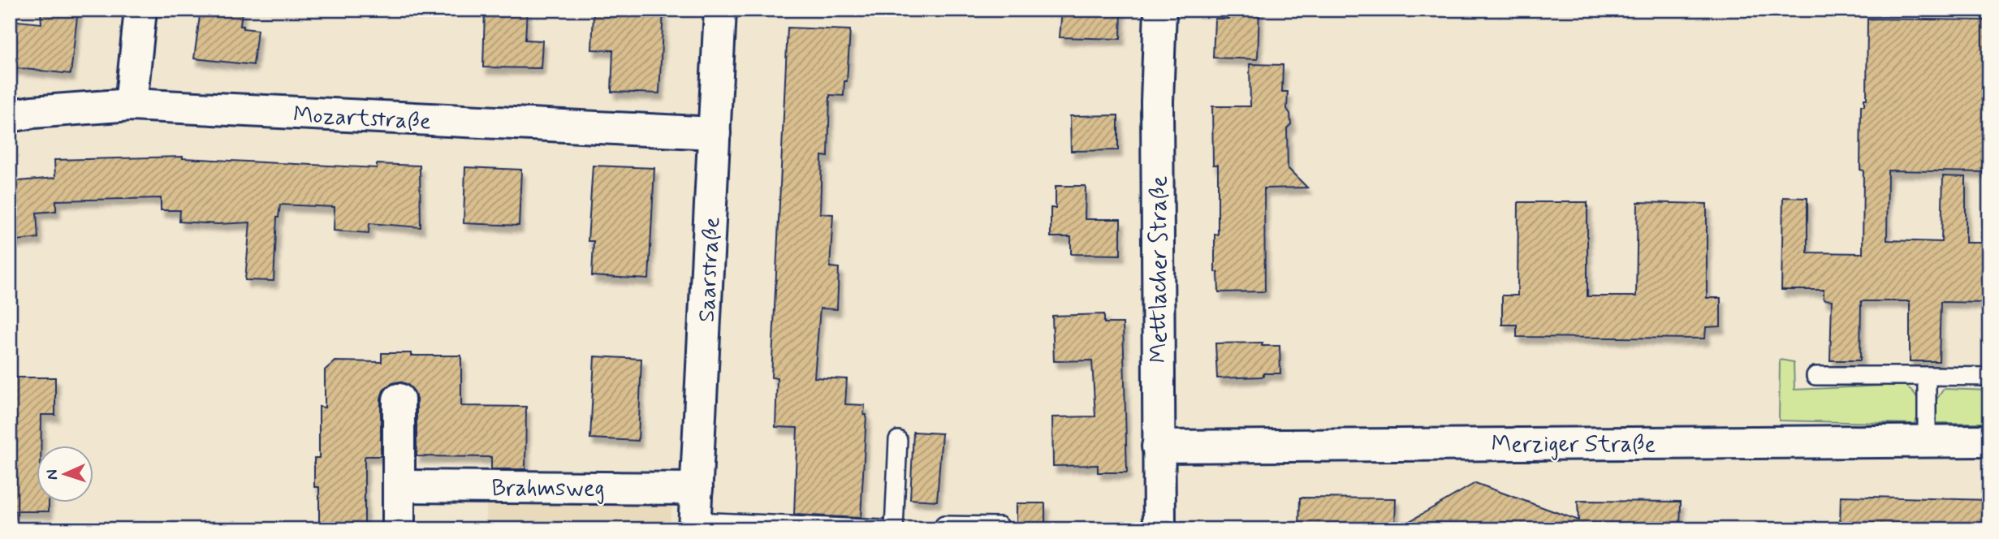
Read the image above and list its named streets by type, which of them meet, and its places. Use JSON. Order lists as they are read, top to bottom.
{
  "streets": {
    "street": [
      "Mozartstraße",
      "Saarstraße",
      "Mettlacher Straße",
      "Merziger Straße",
      "Brahmsweg"
    ]
  },
  "crossings": [
    ["Mozartstraße", "Saarstraße"],
    ["Saarstraße", "Brahmsweg"],
    ["Mettlacher Straße", "Merziger Straße"]
  ],
  "north": "left"
}
